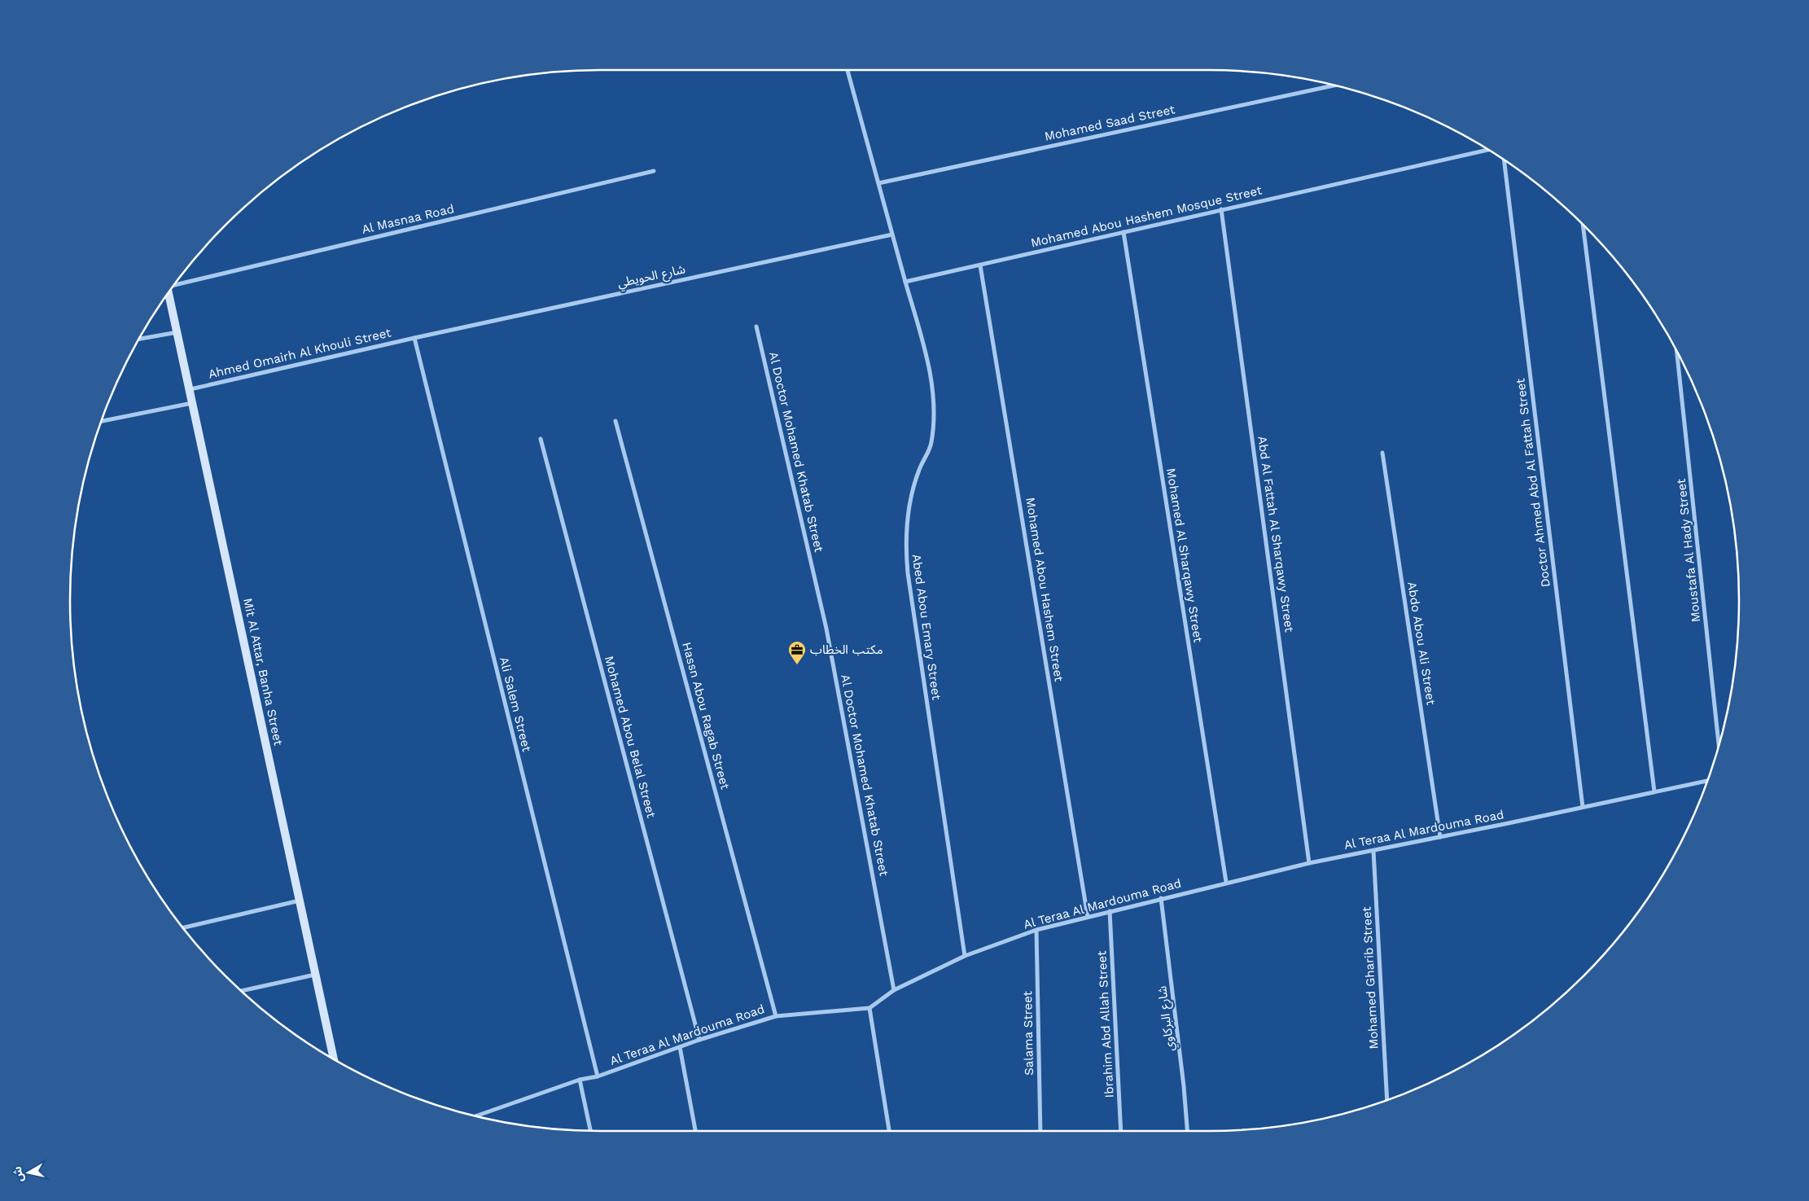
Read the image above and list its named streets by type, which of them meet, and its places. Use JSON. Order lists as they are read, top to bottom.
{
  "streets": {
    "main road": ["Mit Al Attar, Banha Street"],
    "street": [
      "Mohamed Saad Street",
      "Mohamed Abou Hashem Mosque Street",
      "Al Masnaa Road",
      "شارع الحويطي",
      "Ahmed Omairh Al Khouli Street",
      "Al Doctor Mohamed Khatab Street",
      "Doctor Ahmed Abd Al Fattah Street",
      "Abd Al Fattah Al Sharqawy Street",
      "Moustafa Al Hady Street",
      "Mohamed Al Sharqawy Street",
      "Mohamed Abou Hashem Street",
      "Abed Abou Emary Street",
      "Abdo Abou Ali Street",
      "Ali Salem Street",
      "Hassn Abou Ragab Street",
      "Mohamed Abou Belal Street",
      "Al Teraa Al Mardouma Road",
      "Mohamed Gharib Street",
      "شارع البركاوي",
      "Ibrahim Abd Allah Street",
      "Salama Street"
    ]
  },
  "crossings": [
    ["Mohamed Abou Hashem Mosque Street", "Abd Al Fattah Al Sharqawy Street"],
    ["Mohamed Abou Hashem Mosque Street", "Mohamed Al Sharqawy Street"],
    ["Mohamed Abou Hashem Mosque Street", "Mohamed Abou Hashem Street"],
    ["Mohamed Abou Hashem Mosque Street", "Abed Abou Emary Street"],
    ["شارع الحويطي", "Ahmed Omairh Al Khouli Street"],
    ["شارع الحويطي", "Ali Salem Street"],
    ["Ahmed Omairh Al Khouli Street", "Mit Al Attar, Banha Street"],
    ["Ahmed Omairh Al Khouli Street", "Ali Salem Street"],
    ["Al Doctor Mohamed Khatab Street", "Al Teraa Al Mardouma Road"],
    ["Doctor Ahmed Abd Al Fattah Street", "Al Teraa Al Mardouma Road"],
    ["Abd Al Fattah Al Sharqawy Street", "Al Teraa Al Mardouma Road"],
    ["Mohamed Al Sharqawy Street", "Al Teraa Al Mardouma Road"],
    ["Mohamed Abou Hashem Street", "Al Teraa Al Mardouma Road"],
    ["Abed Abou Emary Street", "Al Teraa Al Mardouma Road"],
    ["Abdo Abou Ali Street", "Al Teraa Al Mardouma Road"],
    ["Ali Salem Street", "Al Teraa Al Mardouma Road"],
    ["Hassn Abou Ragab Street", "Al Teraa Al Mardouma Road"],
    ["Mohamed Abou Belal Street", "Al Teraa Al Mardouma Road"],
    ["Al Teraa Al Mardouma Road", "Mohamed Gharib Street"],
    ["Al Teraa Al Mardouma Road", "شارع البركاوي"],
    ["Al Teraa Al Mardouma Road", "Ibrahim Abd Allah Street"],
    ["Al Teraa Al Mardouma Road", "Salama Street"]
  ],
  "places": {
    "office": ["مكتب الخطاب"]
  },
  "north": "left"
}
